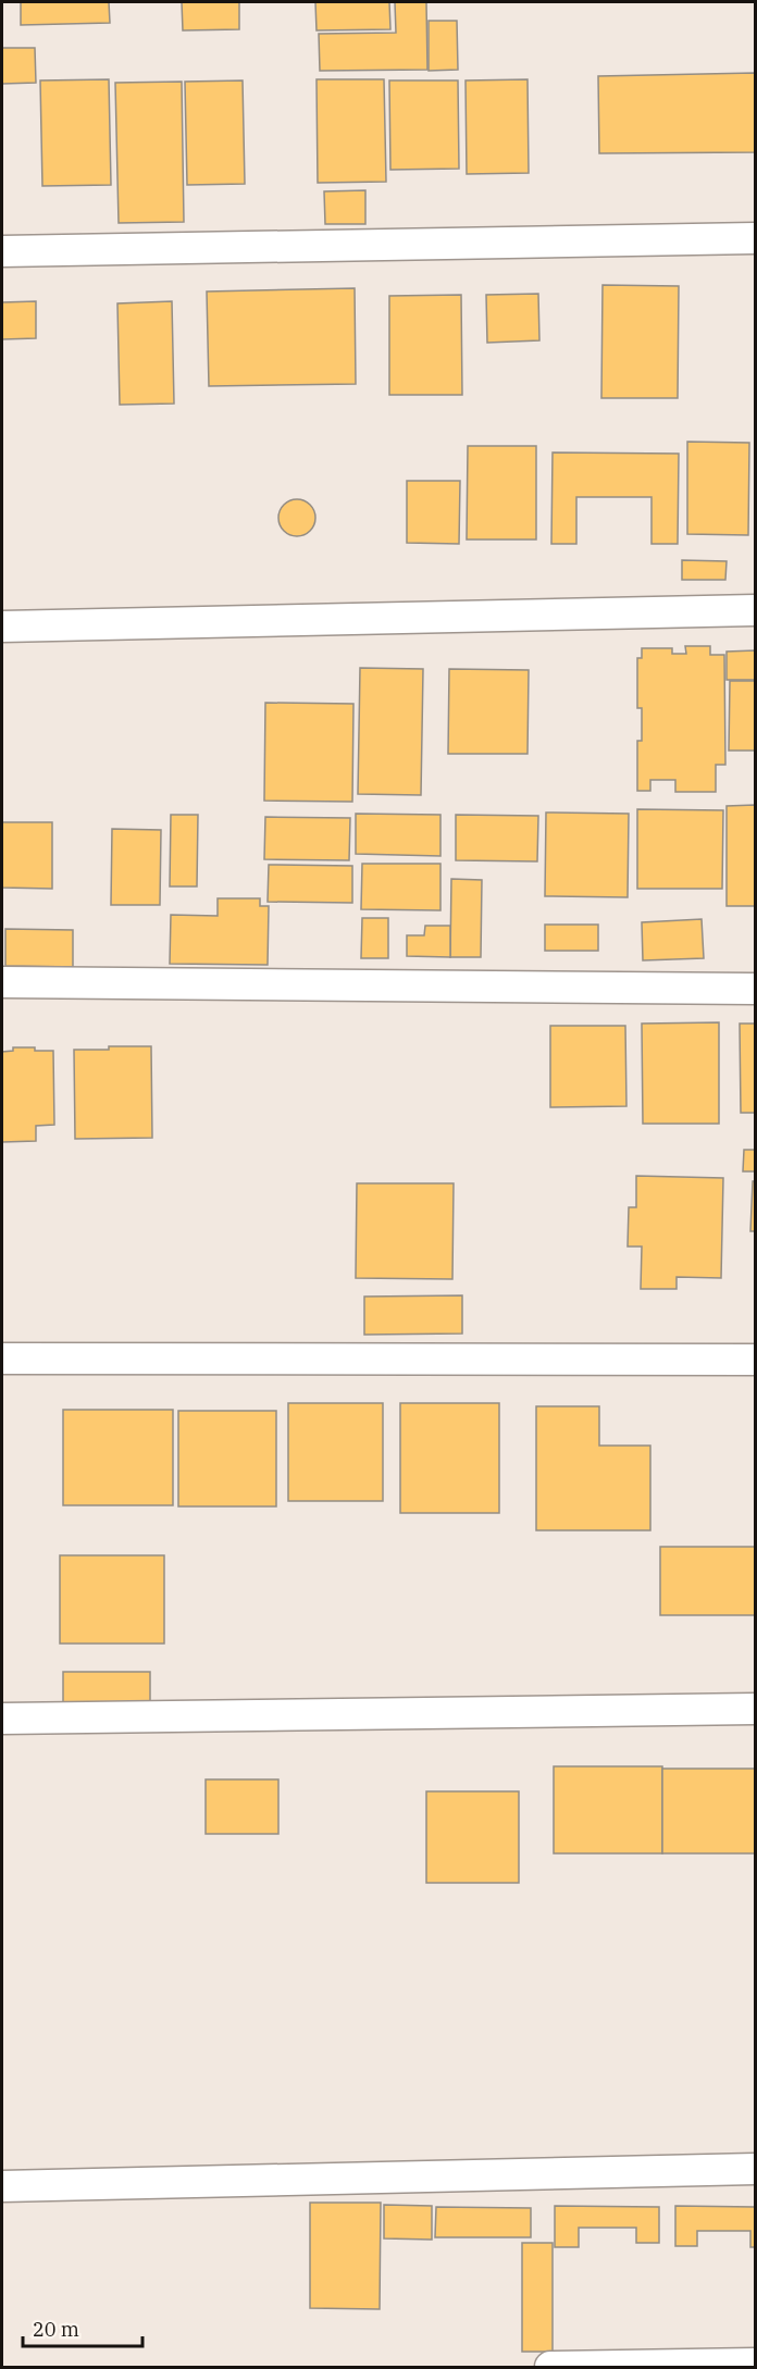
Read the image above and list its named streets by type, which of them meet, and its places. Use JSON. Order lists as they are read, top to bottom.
{
  "scale_bar": "20 m"
}
